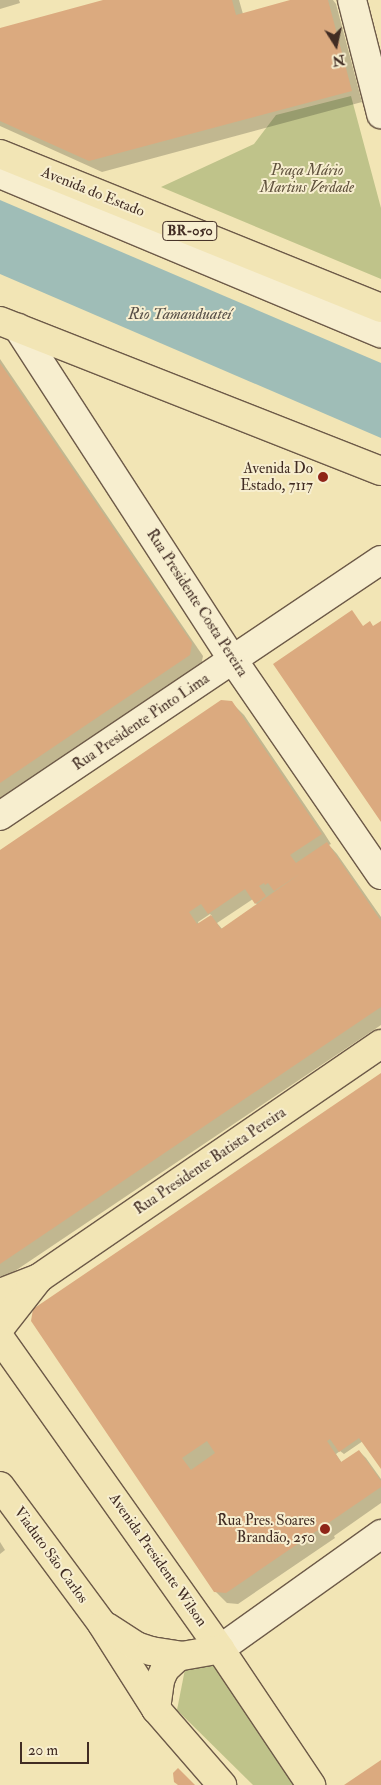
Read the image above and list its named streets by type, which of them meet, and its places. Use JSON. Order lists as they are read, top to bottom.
{
  "streets": {
    "main road": [
      "Avenida do Estado",
      "BR-050",
      "Rua Presidente Batista Pereira",
      "Viaduto São Carlos",
      "Avenida Presidente Wilson"
    ],
    "street": ["Rua Presidente Costa Pereira", "Rua Presidente Pinto Lima"]
  },
  "crossings": [
    ["Rua Presidente Costa Pereira", "Rua Presidente Pinto Lima"]
  ],
  "water": ["Rio Tamanduateí"],
  "parks": ["Praça Mário Martins Verdade"],
  "places": ["Avenida Do Estado, 7117", "Rua Pres. Soares Brandão, 250"],
  "scale_bar": "20 m",
  "north": "bottom"
}
